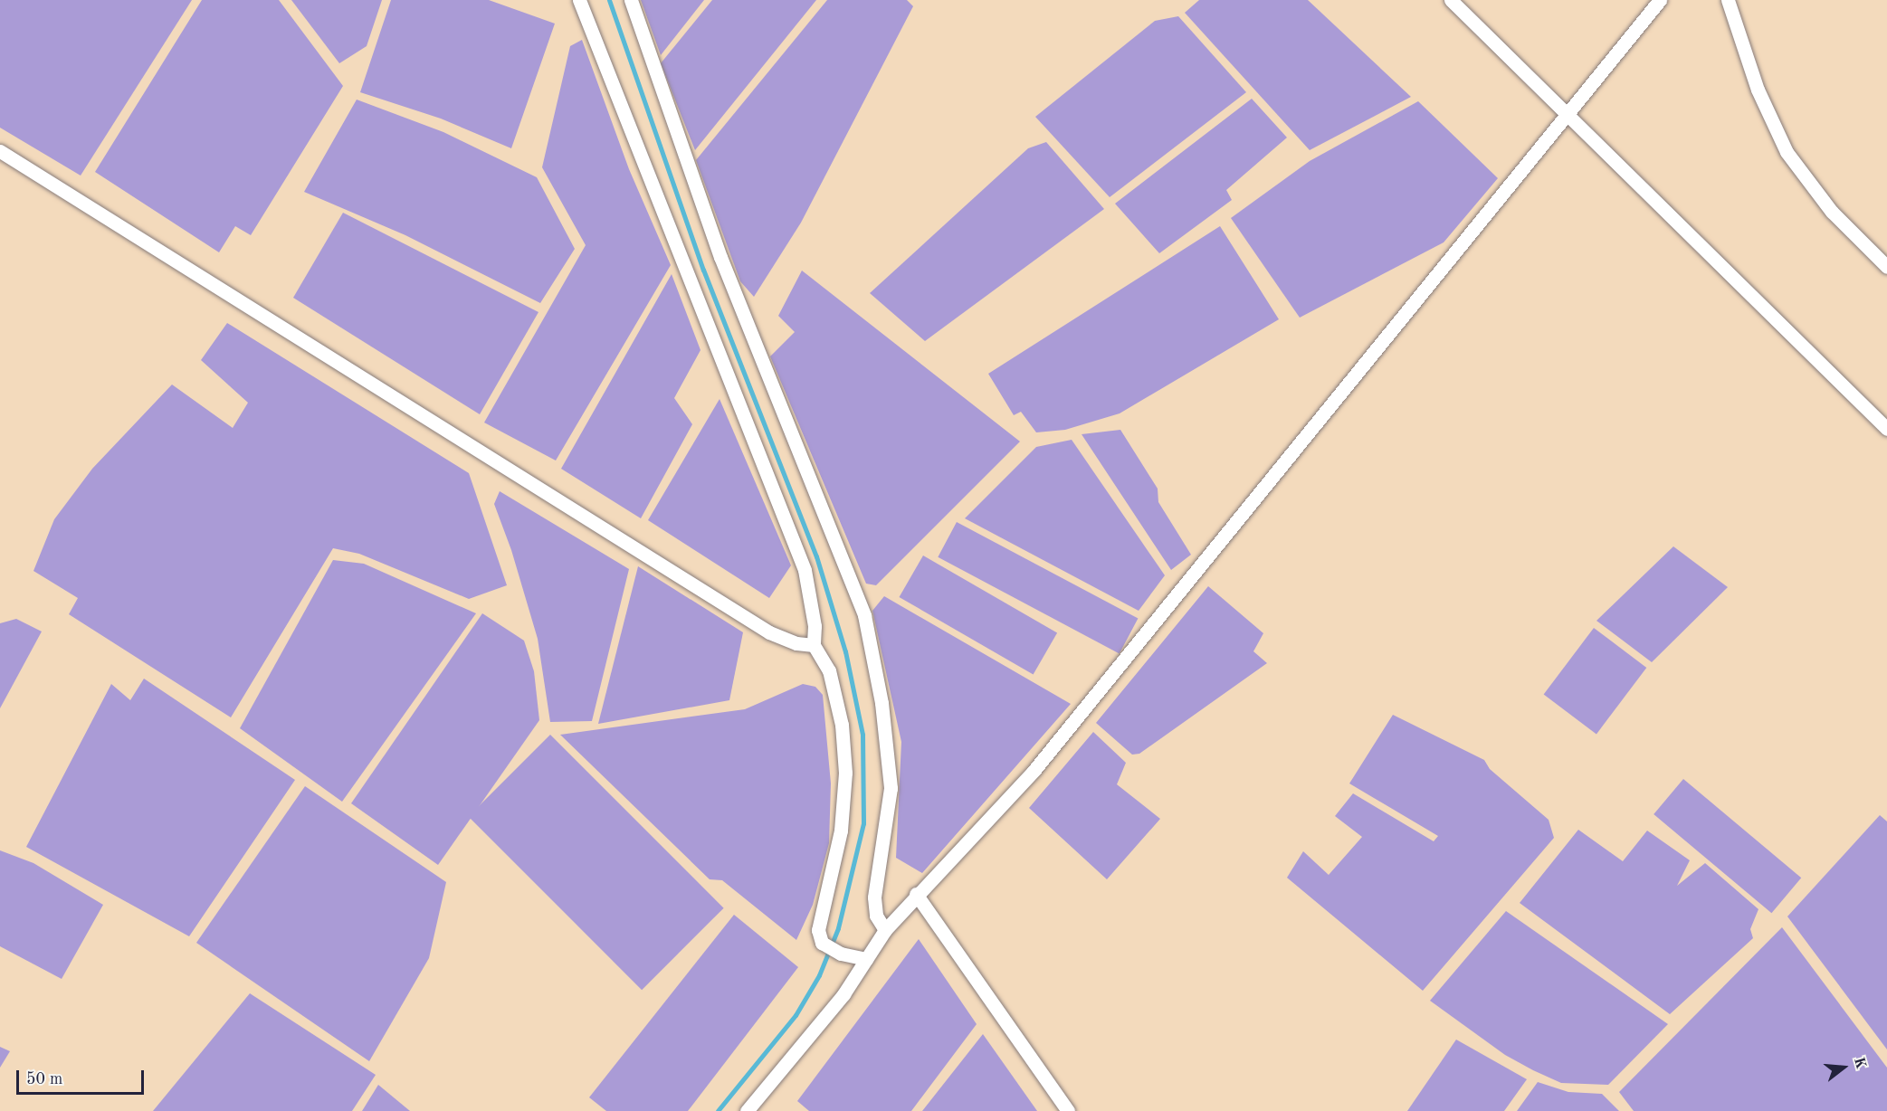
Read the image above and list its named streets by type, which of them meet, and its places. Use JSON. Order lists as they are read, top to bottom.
{
  "scale_bar": "50 m",
  "north": "right"
}
